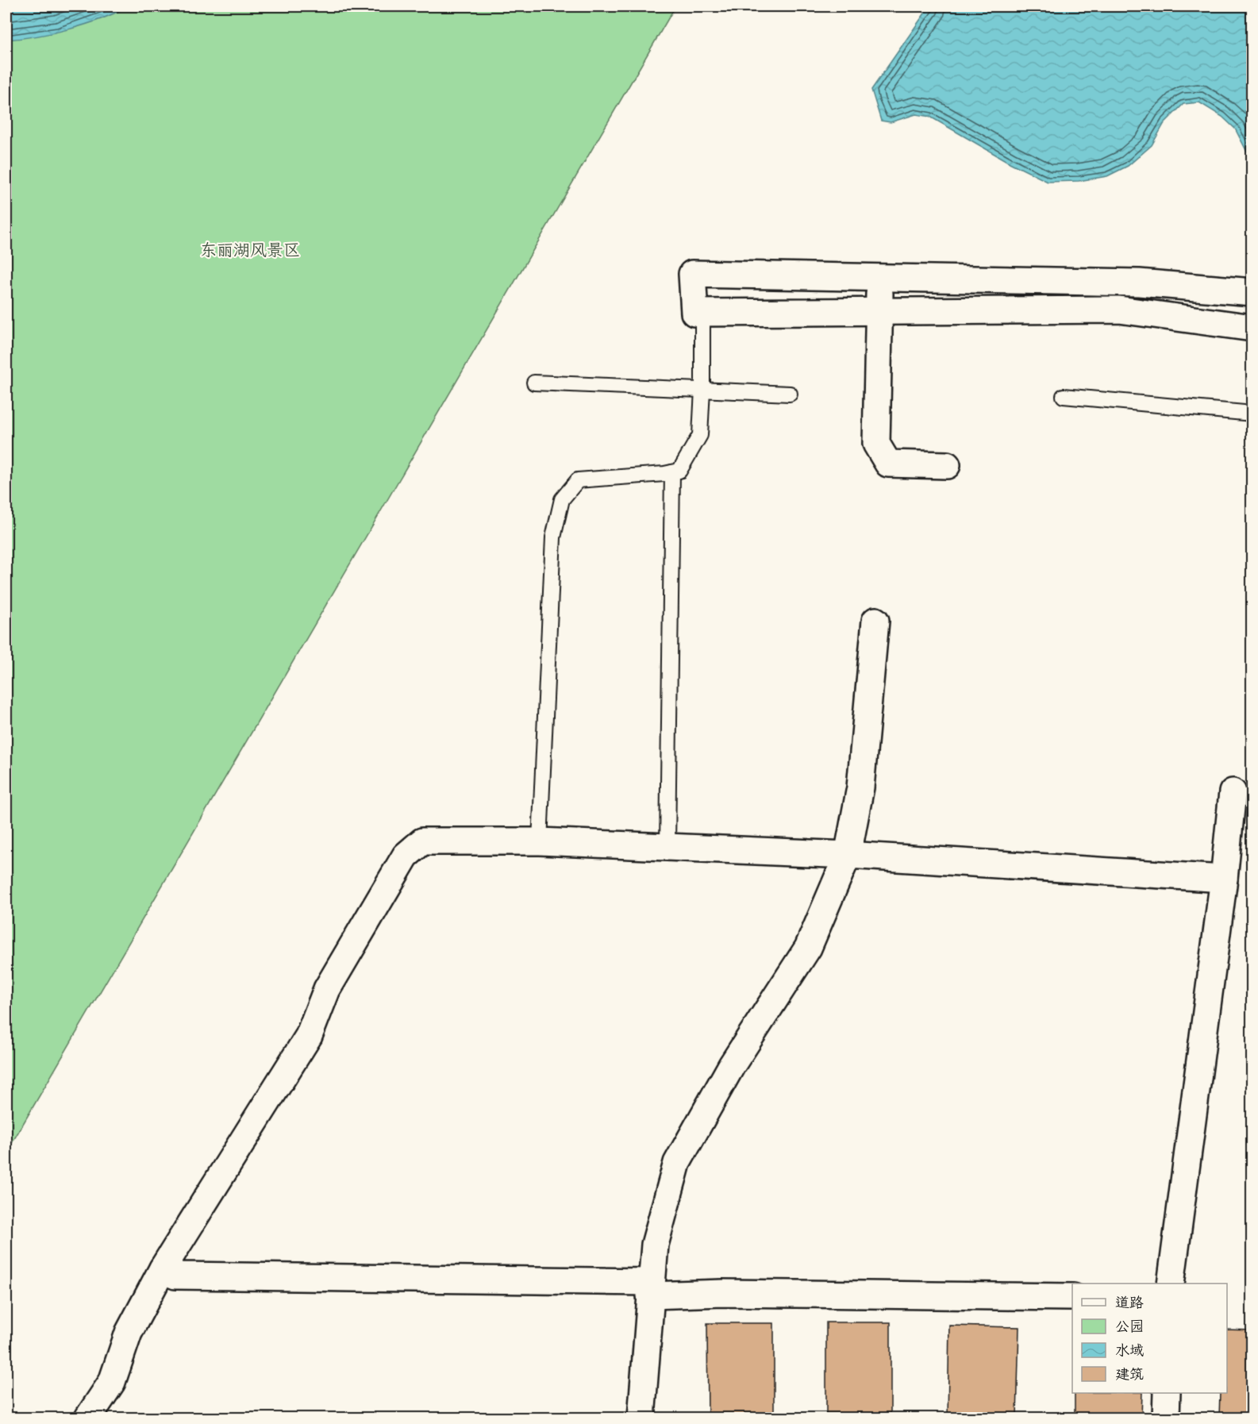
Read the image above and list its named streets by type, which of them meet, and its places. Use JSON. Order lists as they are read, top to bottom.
{
  "parks": ["东丽湖风景区"],
  "legend": [
    "道路",
    "公园",
    "水域",
    "建筑"
  ]
}
